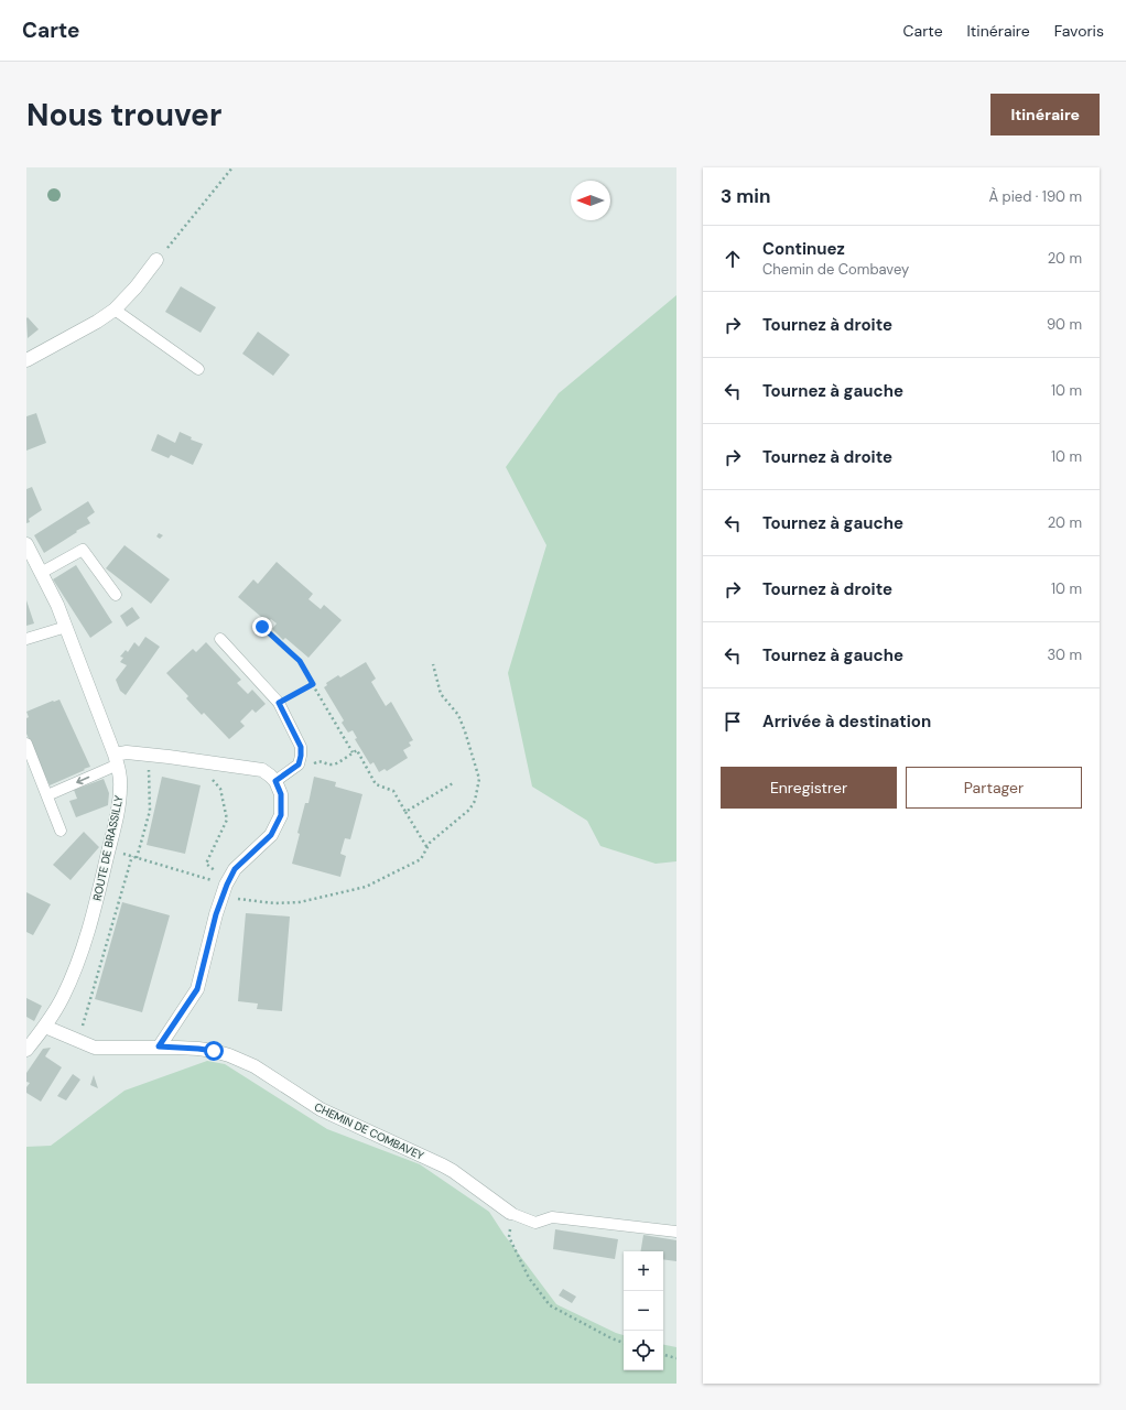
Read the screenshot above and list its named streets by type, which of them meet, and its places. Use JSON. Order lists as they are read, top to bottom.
{
  "streets": {
    "street": ["ROUTE DE BRASSILLY", "CHEMIN DE COMBAVEY"]
  },
  "crossings": [
    ["ROUTE DE BRASSILLY", "CHEMIN DE COMBAVEY"]
  ],
  "north": "left",
  "page": {
    "header": "Carte",
    "nav": ["Carte", "Itinéraire", "Favoris"],
    "buttons": [
      "Itinéraire",
      ["Enregistrer", "Partager"]
    ],
    "title": "Nous trouver",
    "heading": ["3 min", "À pied · 190 m"],
    "list": [
      ["Continuez", "Chemin de Combavey", "20 m"],
      ["Tournez à droite", "90 m"],
      ["Tournez à gauche", "10 m"],
      ["Tournez à droite", "10 m"],
      ["Tournez à gauche", "20 m"],
      ["Tournez à droite", "10 m"],
      ["Tournez à gauche", "30 m"],
      "Arrivée à destination"
    ],
    "map_buttons": ["+", "−"]
  }
}
